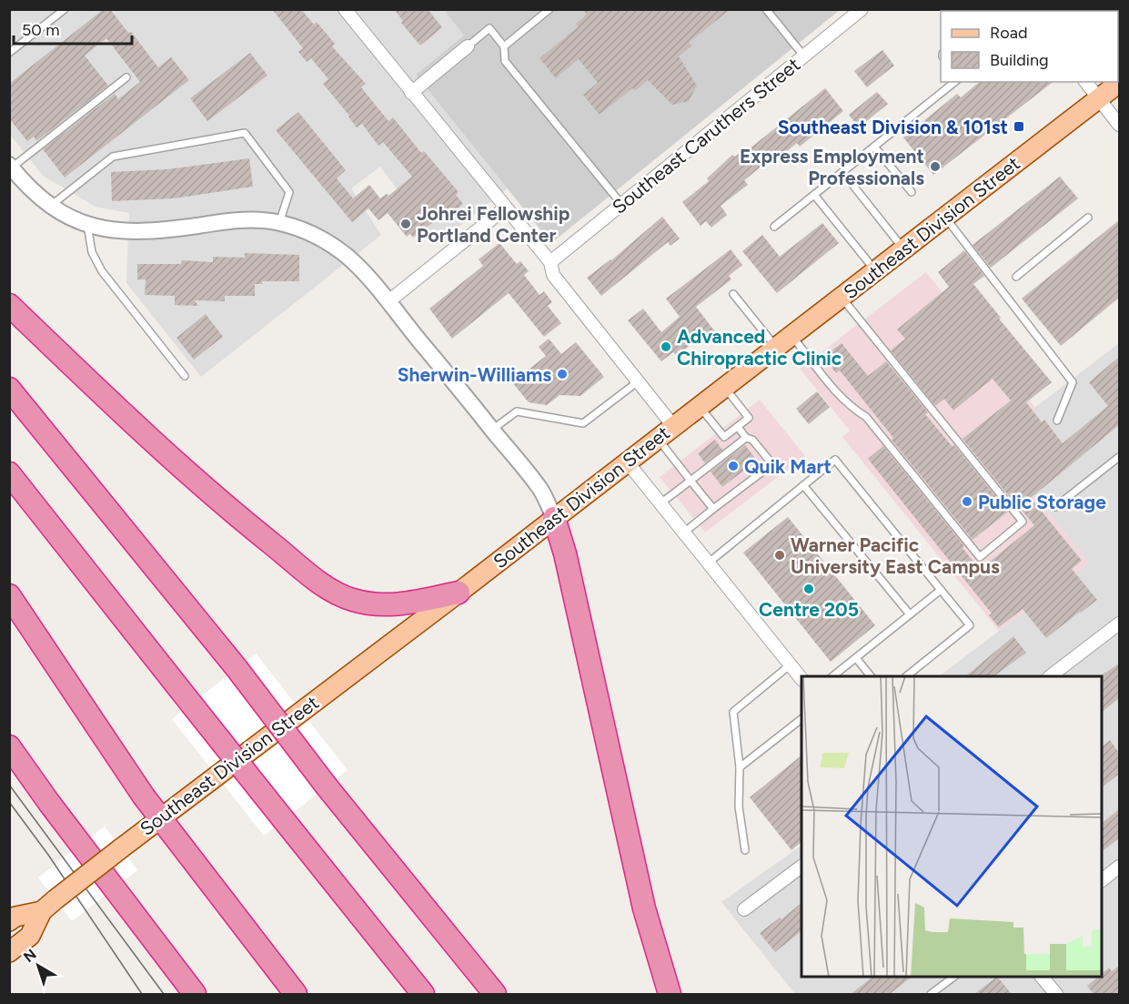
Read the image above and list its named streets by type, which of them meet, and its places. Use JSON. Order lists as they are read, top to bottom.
{
  "streets": {
    "main road": ["Southeast Division Street"],
    "street": ["Southeast Caruthers Street"]
  },
  "places": {
    "transit": ["Southeast Division & 101st"],
    "other": [
      "Express Employment Professionals",
      "Johrei Fellowship Portland Center",
      "Advanced Chiropractic Clinic",
      "Sherwin-Williams",
      "Quik Mart",
      "Public Storage",
      "Warner Pacific University East Campus",
      "Centre 205"
    ]
  },
  "legend": ["Road", "Building"],
  "scale_bar": "50 m",
  "north": "top left"
}
